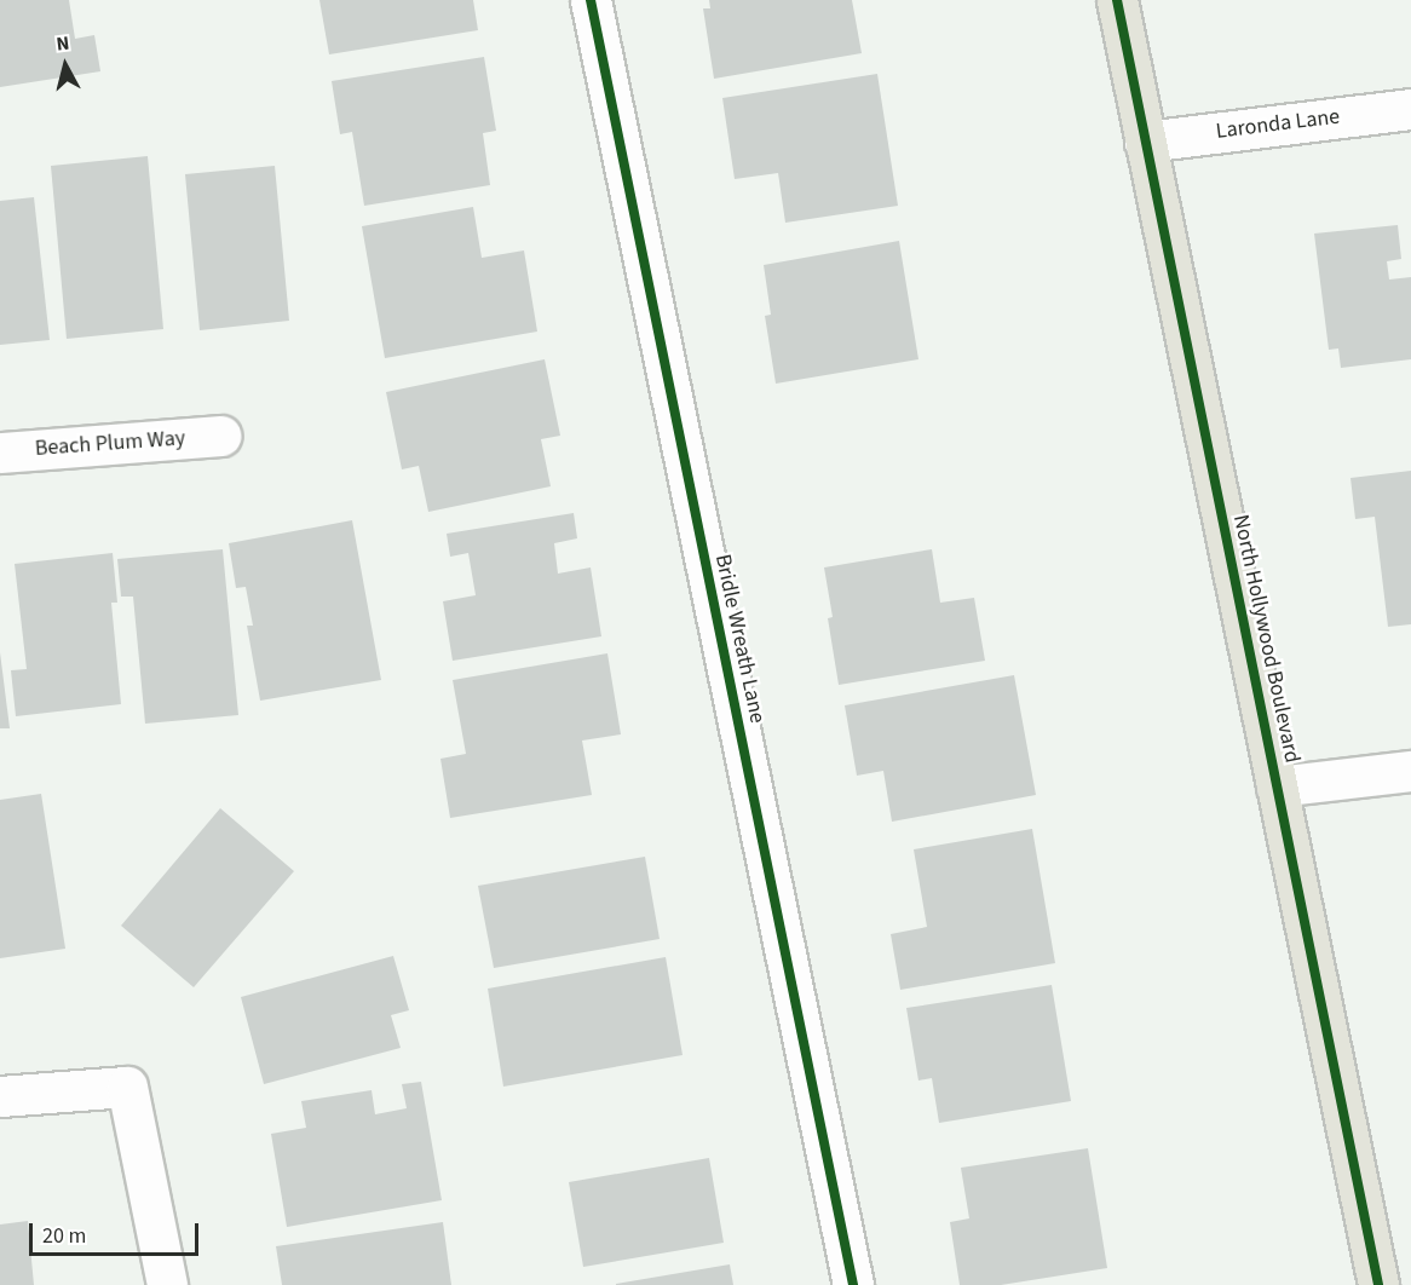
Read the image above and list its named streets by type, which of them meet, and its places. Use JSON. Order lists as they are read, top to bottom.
{
  "streets": {
    "main road": ["North Hollywood Boulevard"],
    "street": ["Laronda Lane", "Beach Plum Way", "Bridle Wreath Lane"]
  },
  "crossings": [
    ["Laronda Lane", "North Hollywood Boulevard"]
  ],
  "scale_bar": "20 m",
  "north": "top"
}
